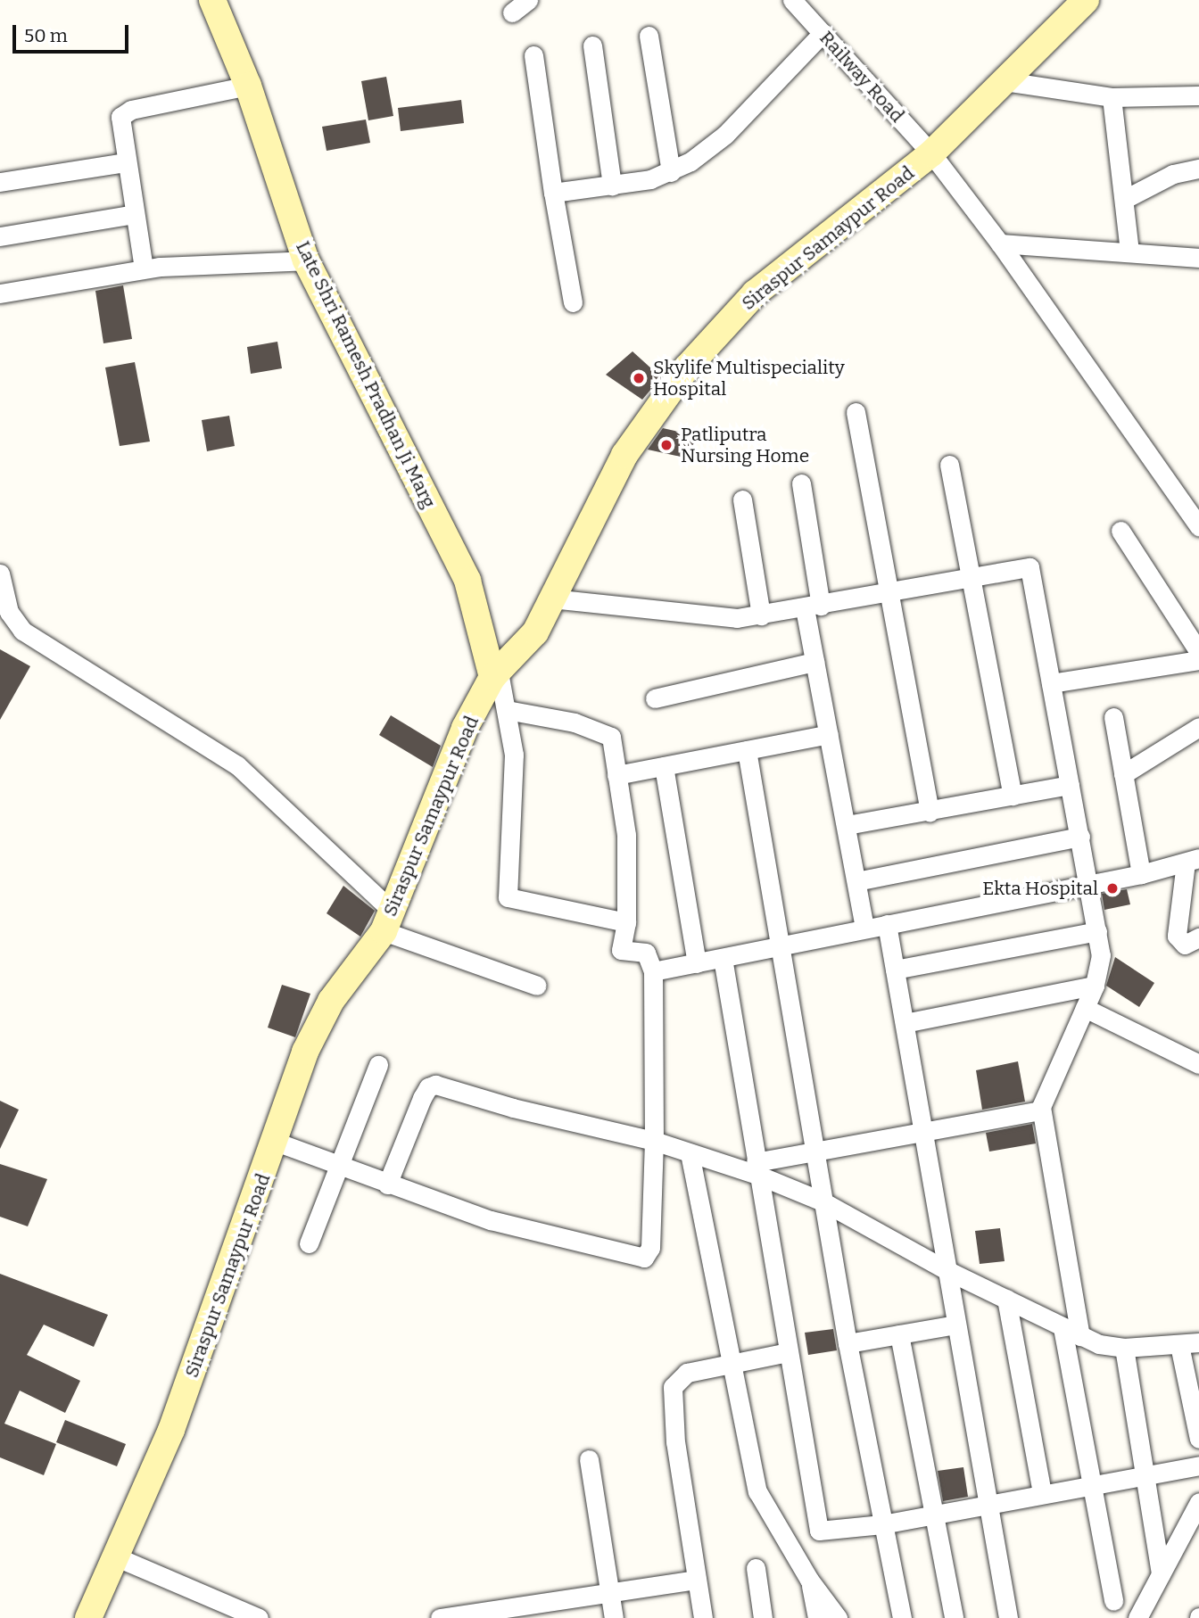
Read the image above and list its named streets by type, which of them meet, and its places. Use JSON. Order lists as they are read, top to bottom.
{
  "streets": {
    "street": ["Railway Road", "Siraspur Samaypur Road", "Late Shri Ramesh Pradhan Ji Marg"]
  },
  "crossings": [
    ["Railway Road", "Siraspur Samaypur Road"],
    ["Siraspur Samaypur Road", "Late Shri Ramesh Pradhan Ji Marg"]
  ],
  "places": ["Skylife Multispeciality Hospital", "Patliputra Nursing Home", "Ekta Hospital"],
  "scale_bar": "50 m"
}
